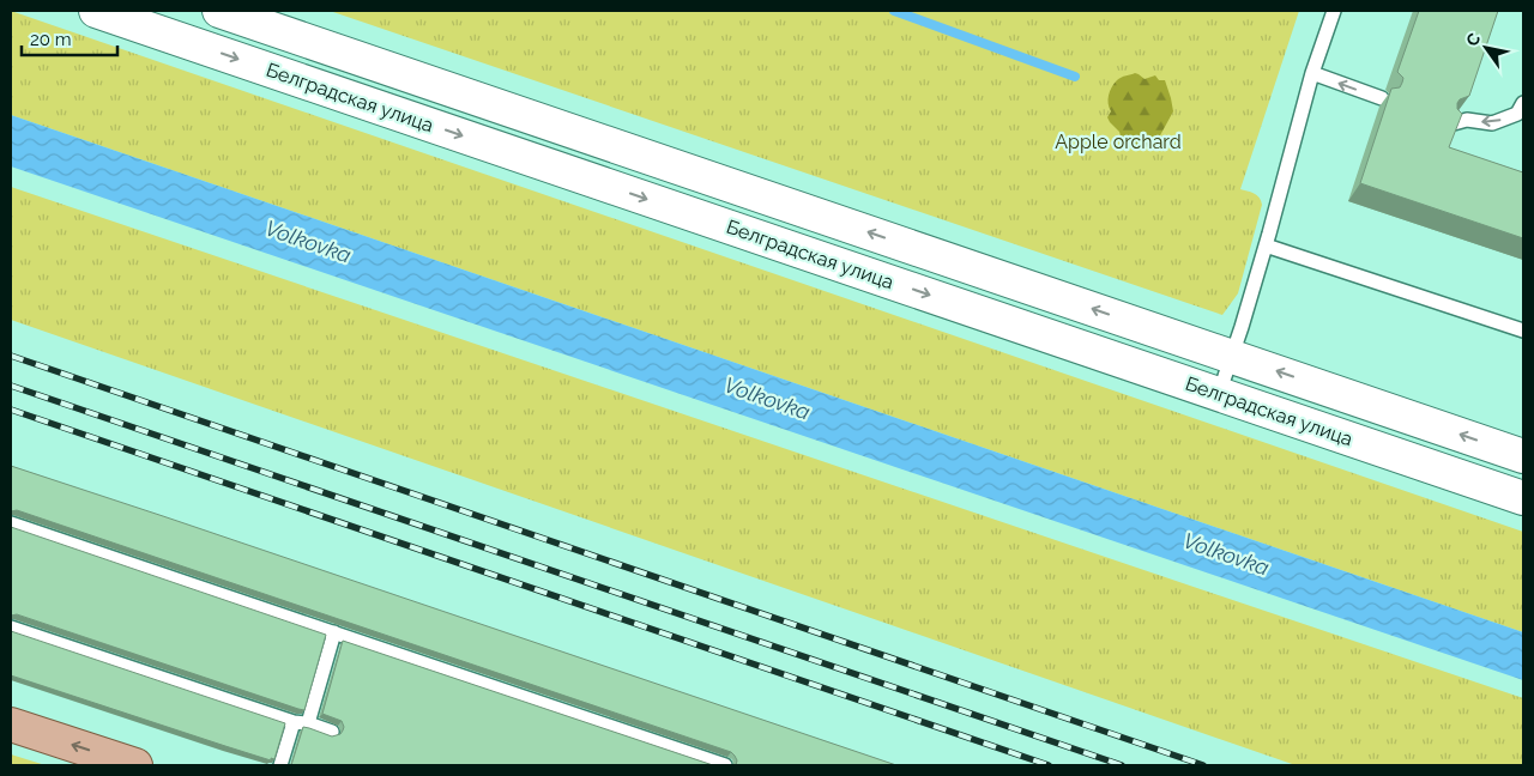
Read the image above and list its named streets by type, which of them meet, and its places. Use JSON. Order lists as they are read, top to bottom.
{
  "streets": {
    "street": ["Белградская улица"]
  },
  "water": ["Volkovka"],
  "parks": ["Apple orchard"],
  "scale_bar": "20 m",
  "north": "top left"
}
